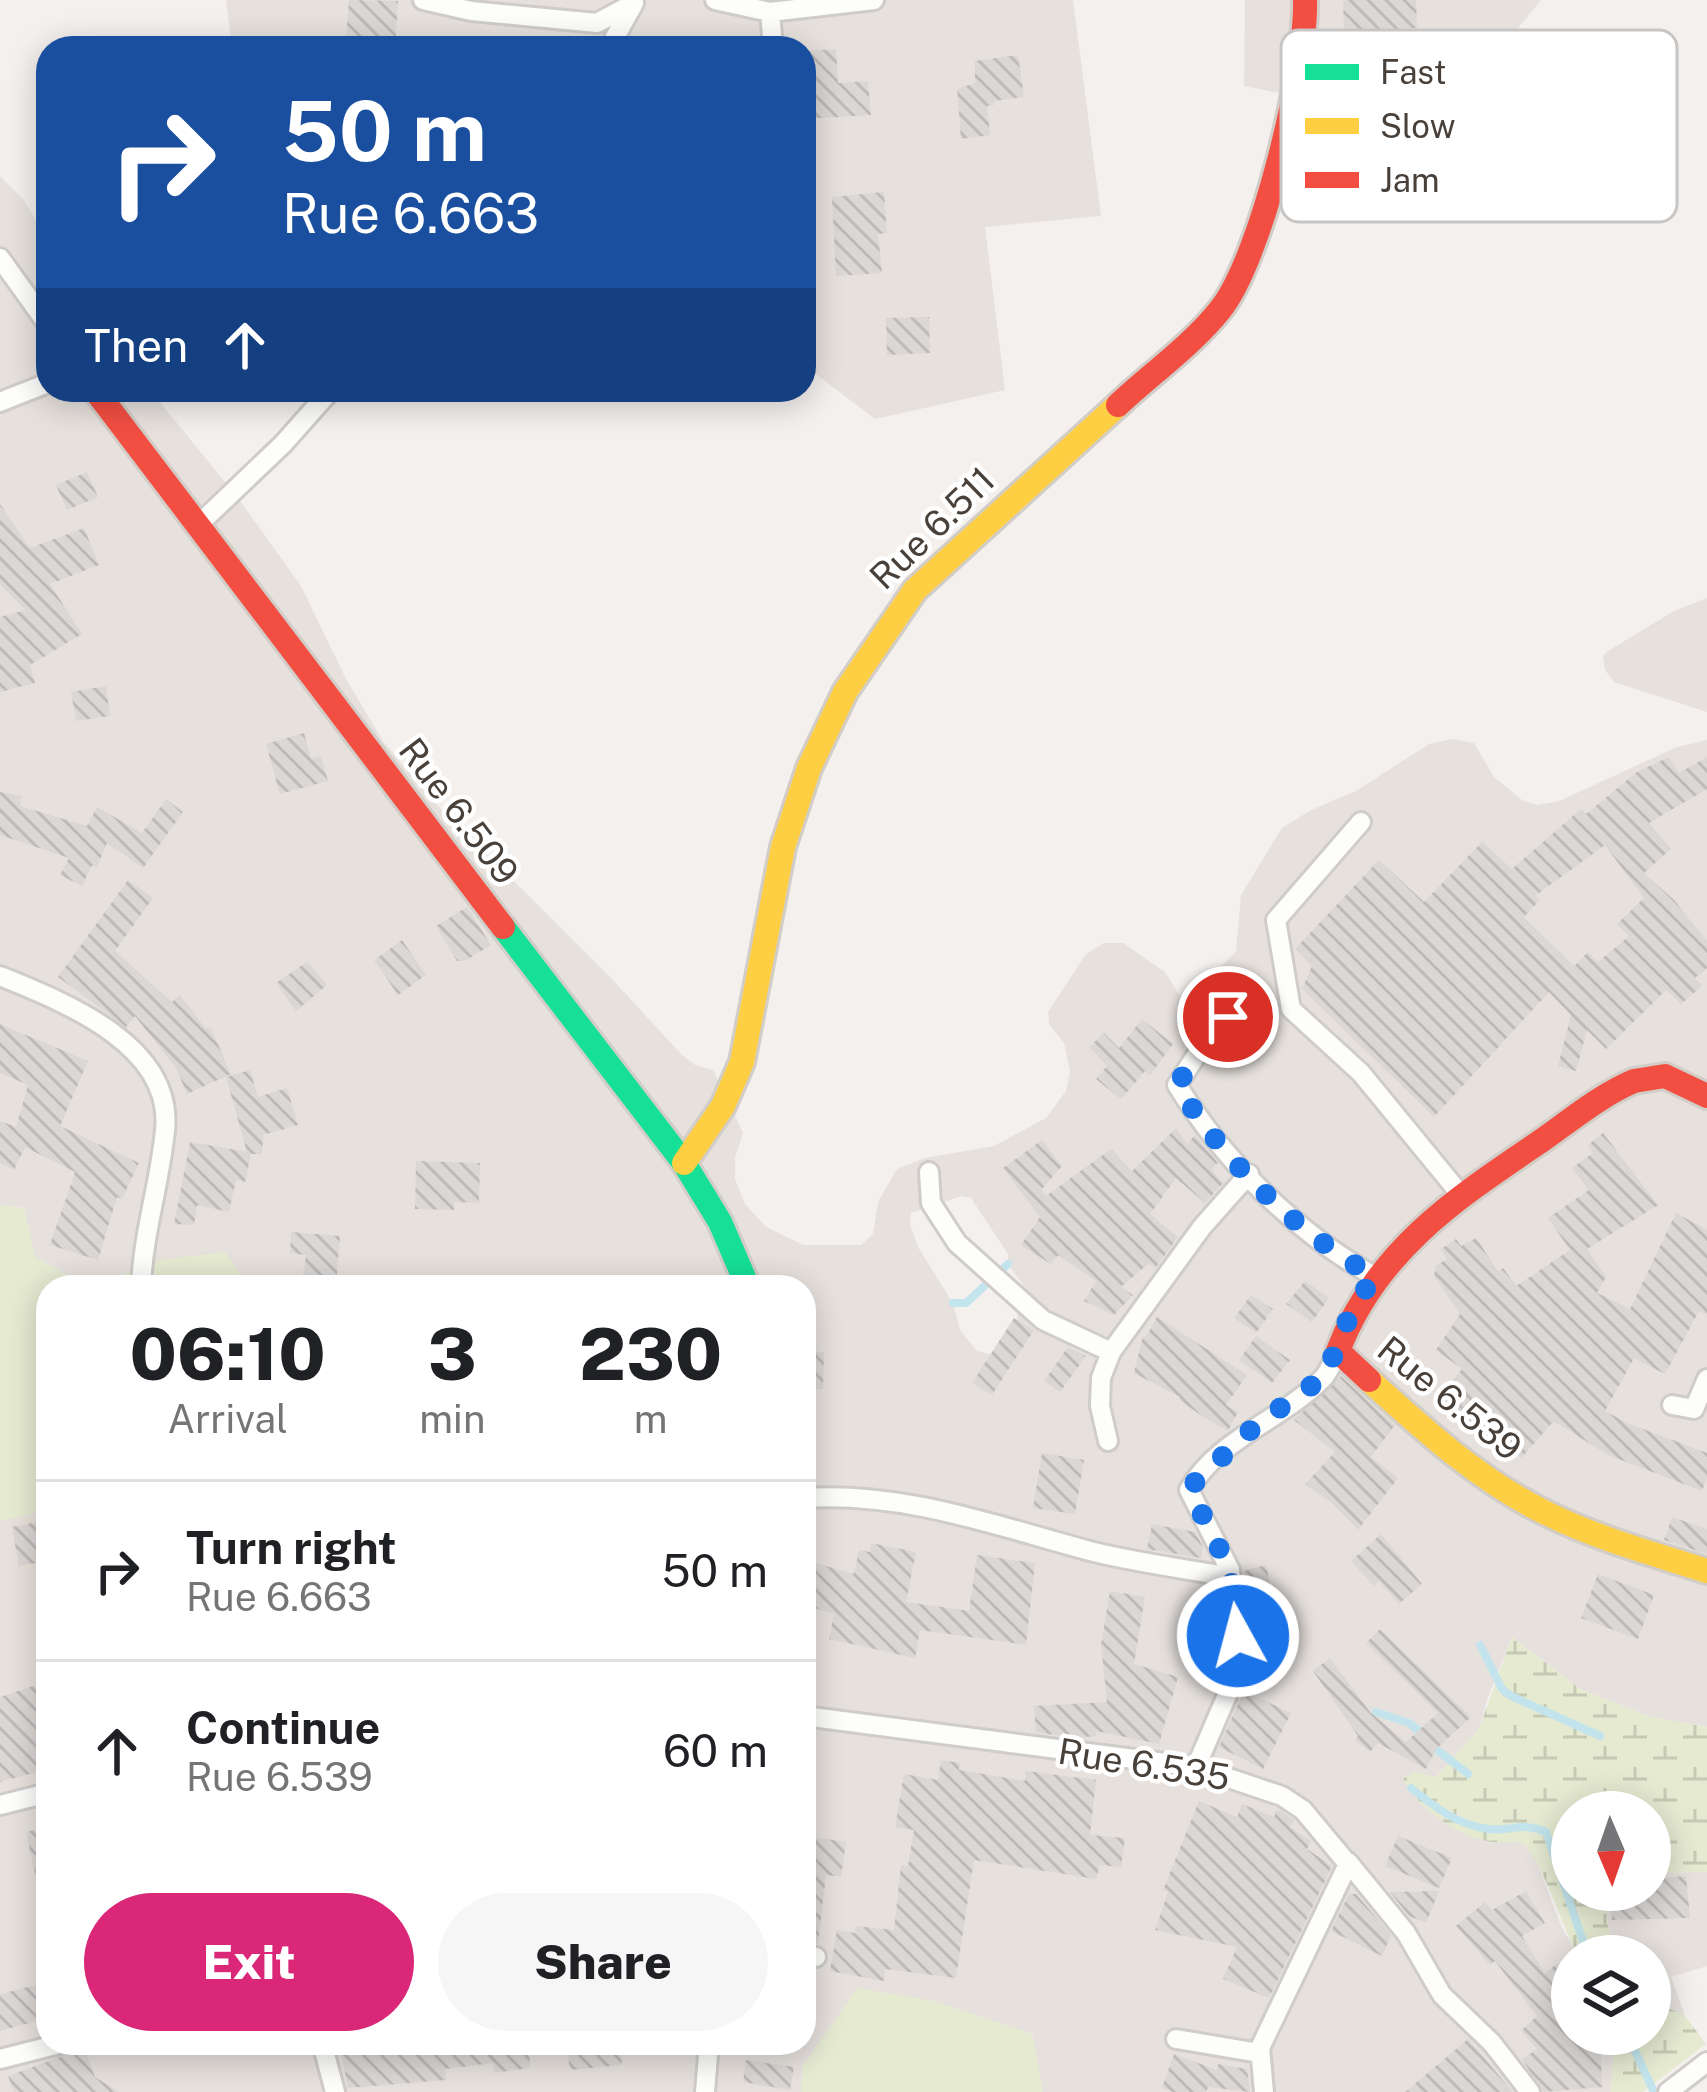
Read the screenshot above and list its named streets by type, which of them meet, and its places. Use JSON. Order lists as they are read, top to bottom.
{
  "streets": {
    "street": [
      "Rue 6.511",
      "Rue 6.509",
      "Rue 6.539",
      "Rue 6.535"
    ]
  },
  "crossings": [
    ["Rue 6.511", "Rue 6.509"]
  ],
  "legend": ["Fast", "Slow", "Jam"],
  "north": "bottom",
  "page": {
    "turn": ["50 m", "Rue 6.663"],
    "then": "Then",
    "eta": [
      "06:10",
      "Arrival",
      "3",
      "min",
      "230",
      "m"
    ],
    "list": [
      {
        "name": "Turn right",
        "note": "Rue 6.663",
        "value": "50 m"
      },
      {
        "name": "Continue",
        "note": "Rue 6.539",
        "value": "60 m"
      }
    ],
    "buttons": ["Exit", "Share"]
  }
}
